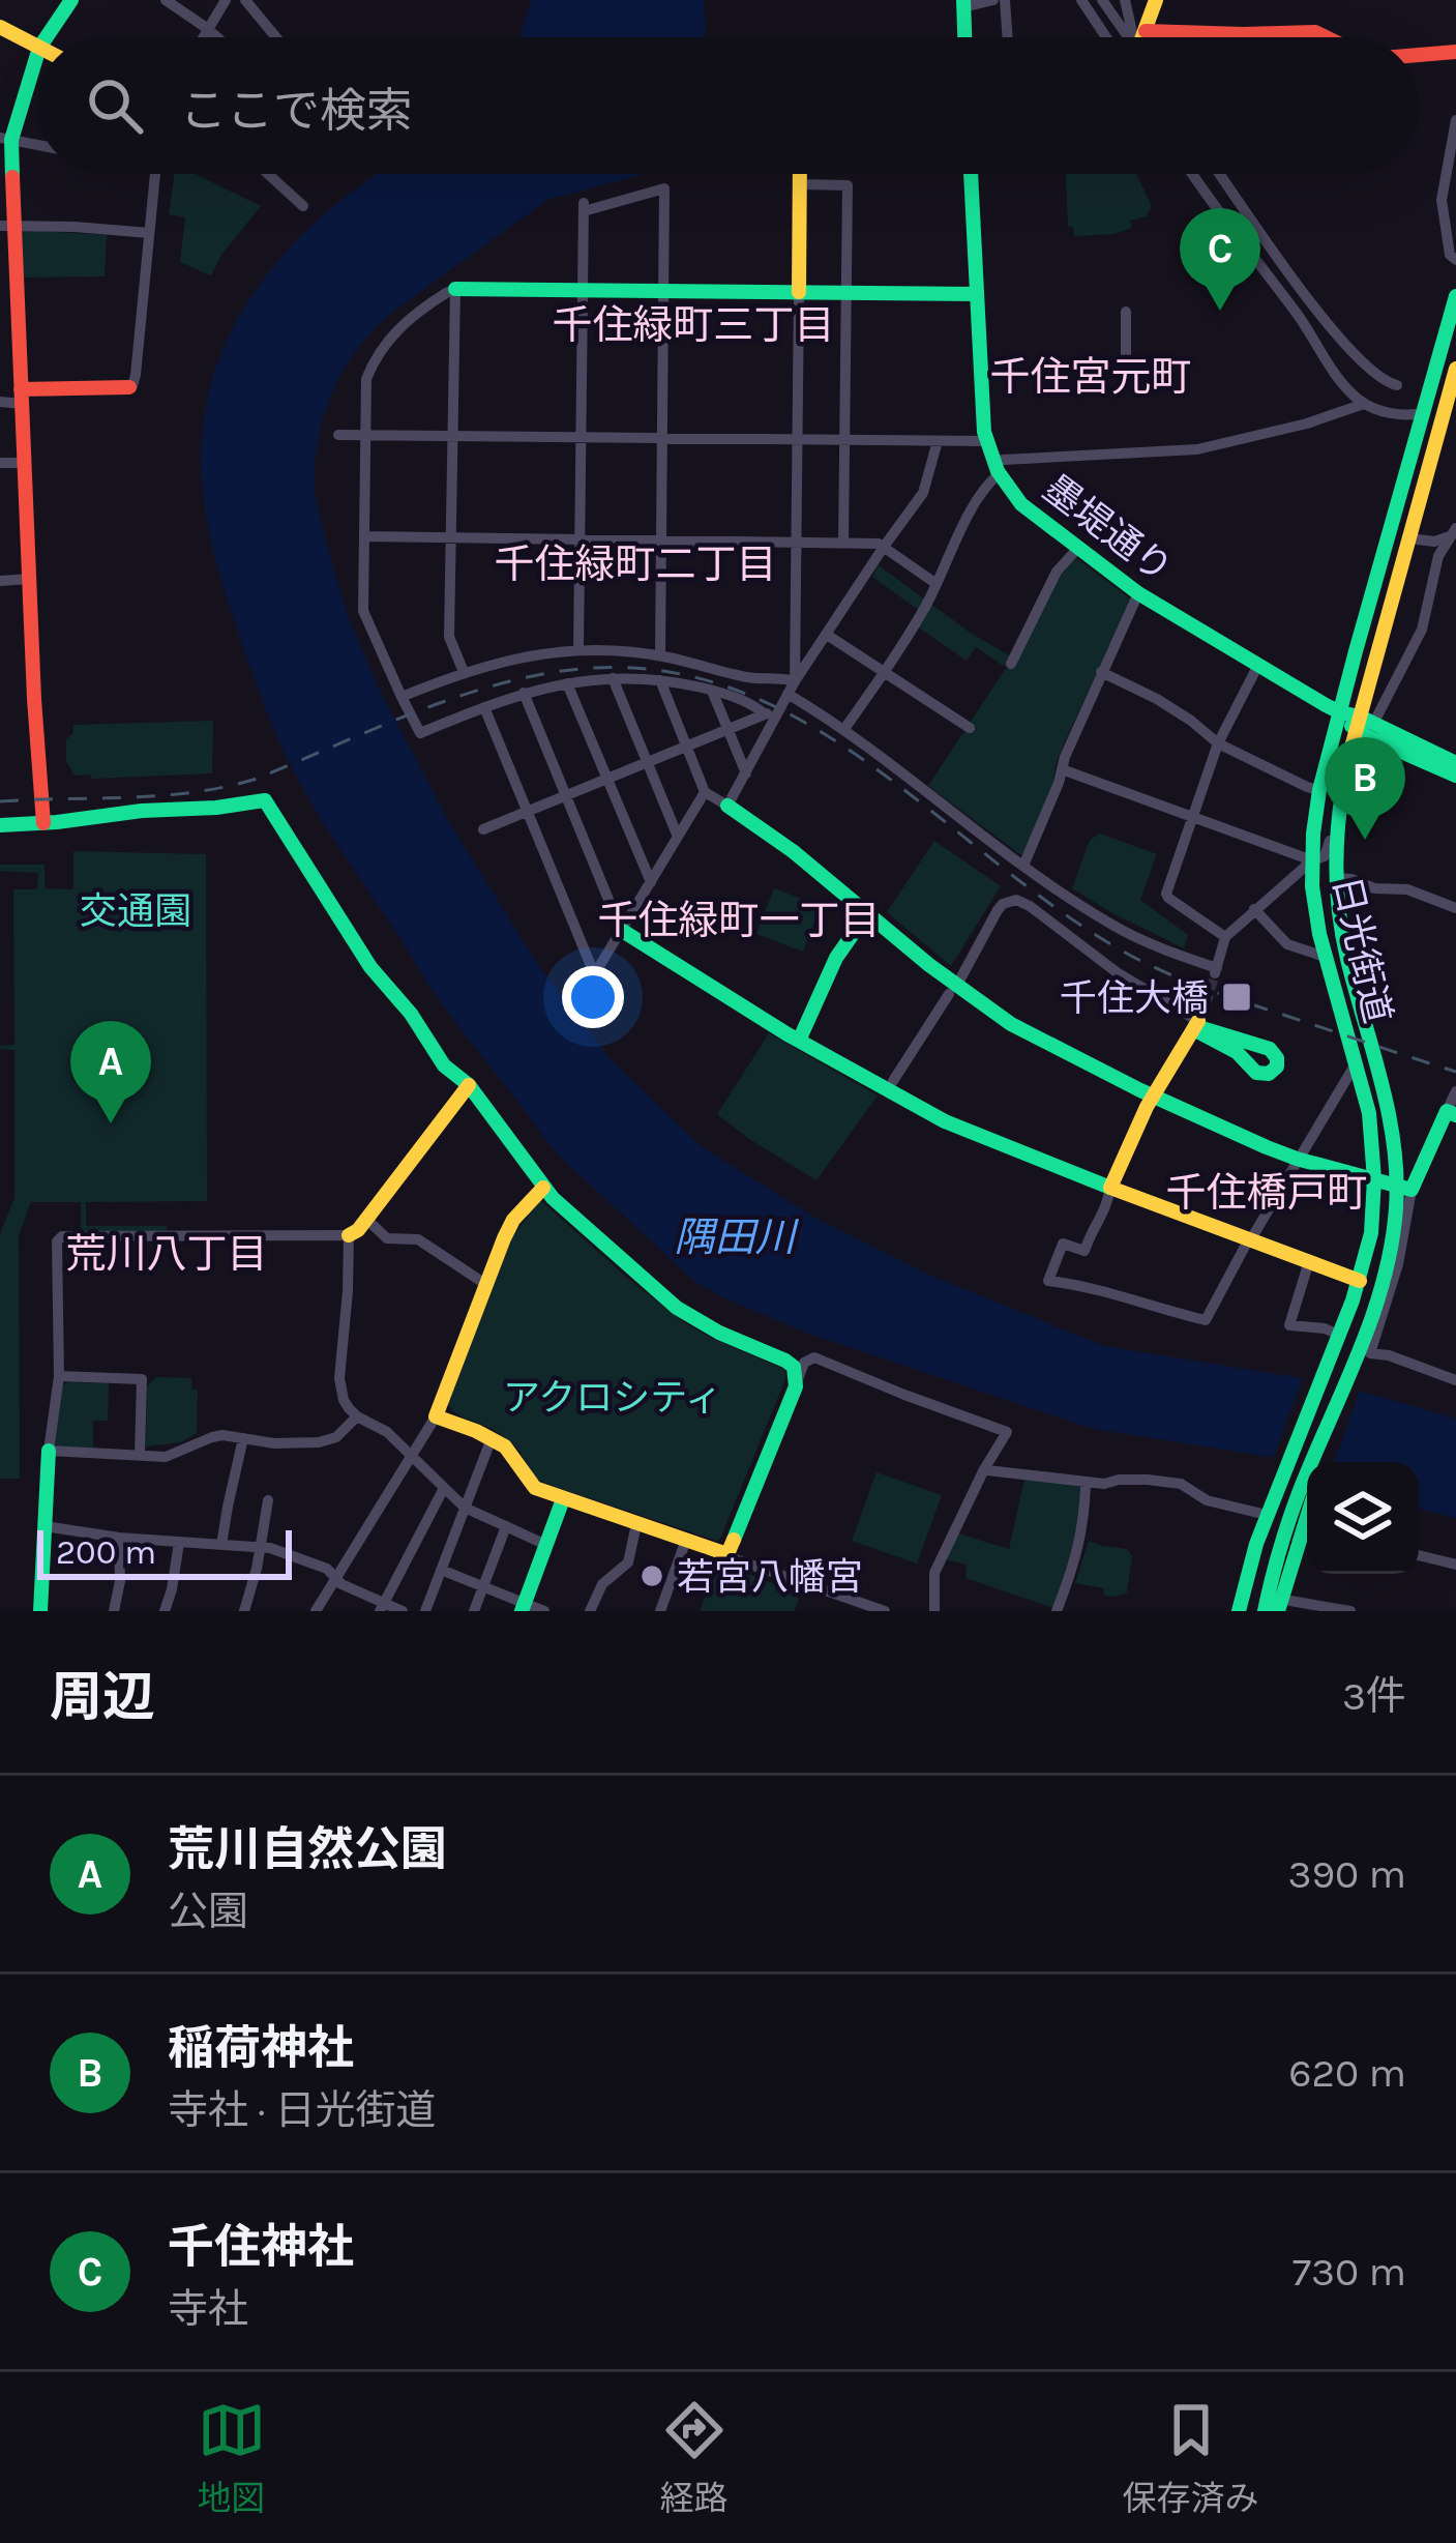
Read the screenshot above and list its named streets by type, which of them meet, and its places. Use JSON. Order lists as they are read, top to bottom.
{
  "streets": {
    "main road": ["墨堤通り", "日光街道"]
  },
  "crossings": [
    ["墨堤通り", "日光街道"]
  ],
  "districts": [
    "千住緑町三丁目",
    "千住宮元町",
    "千住緑町二丁目",
    "千住緑町一丁目",
    "千住橋戸町",
    "荒川八丁目"
  ],
  "water": ["隅田川"],
  "parks": ["交通園", "アクロシティ"],
  "places": {
    "transit": ["千住大橋"],
    "other": ["若宮八幡宮"]
  },
  "scale_bar": "200 m",
  "page": {
    "search": "ここで検索",
    "pins": ["C", "B", "A"],
    "scale": "200 m",
    "heading": ["周辺", "3件"],
    "list": [
      {
        "mark": "A",
        "name": "荒川自然公園",
        "note": "公園",
        "value": "390 m"
      },
      {
        "mark": "B",
        "name": "稲荷神社",
        "note": "寺社 · 日光街道",
        "value": "620 m"
      },
      {
        "mark": "C",
        "name": "千住神社",
        "note": "寺社",
        "value": "730 m"
      }
    ],
    "nav": ["地図", "経路", "保存済み"]
  }
}
